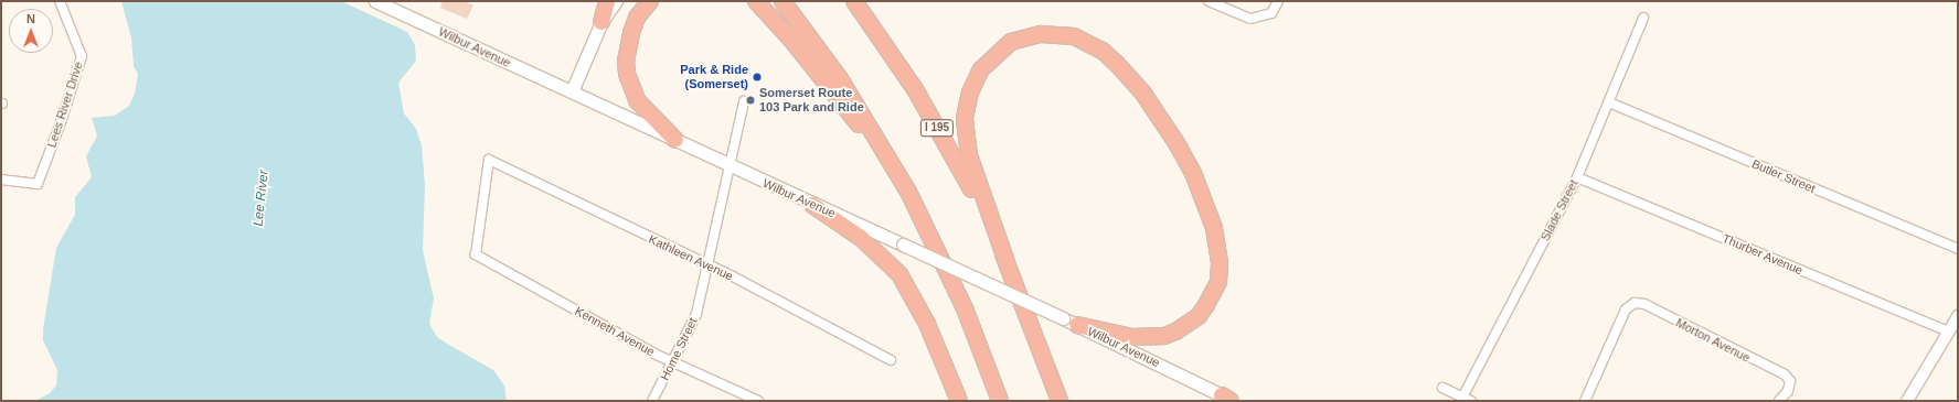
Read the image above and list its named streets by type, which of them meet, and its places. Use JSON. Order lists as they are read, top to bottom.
{
  "streets": {
    "highway": ["I 195"],
    "main road": ["Wilbur Avenue"],
    "street": [
      "Lees River Drive",
      "Butler Street",
      "Slade Street",
      "Thurber Avenue",
      "Kathleen Avenue",
      "Kenneth Avenue",
      "Morton Avenue",
      "Home Street"
    ]
  },
  "crossings": [
    ["Wilbur Avenue", "Home Street"],
    ["Butler Street", "Slade Street"],
    ["Slade Street", "Thurber Avenue"],
    ["Kathleen Avenue", "Kenneth Avenue"],
    ["Kathleen Avenue", "Home Street"],
    ["Kenneth Avenue", "Home Street"]
  ],
  "water": ["Lee River"],
  "places": ["Park & Ride (Somerset)", "Somerset Route 103 Park and Ride"],
  "north": "top"
}
